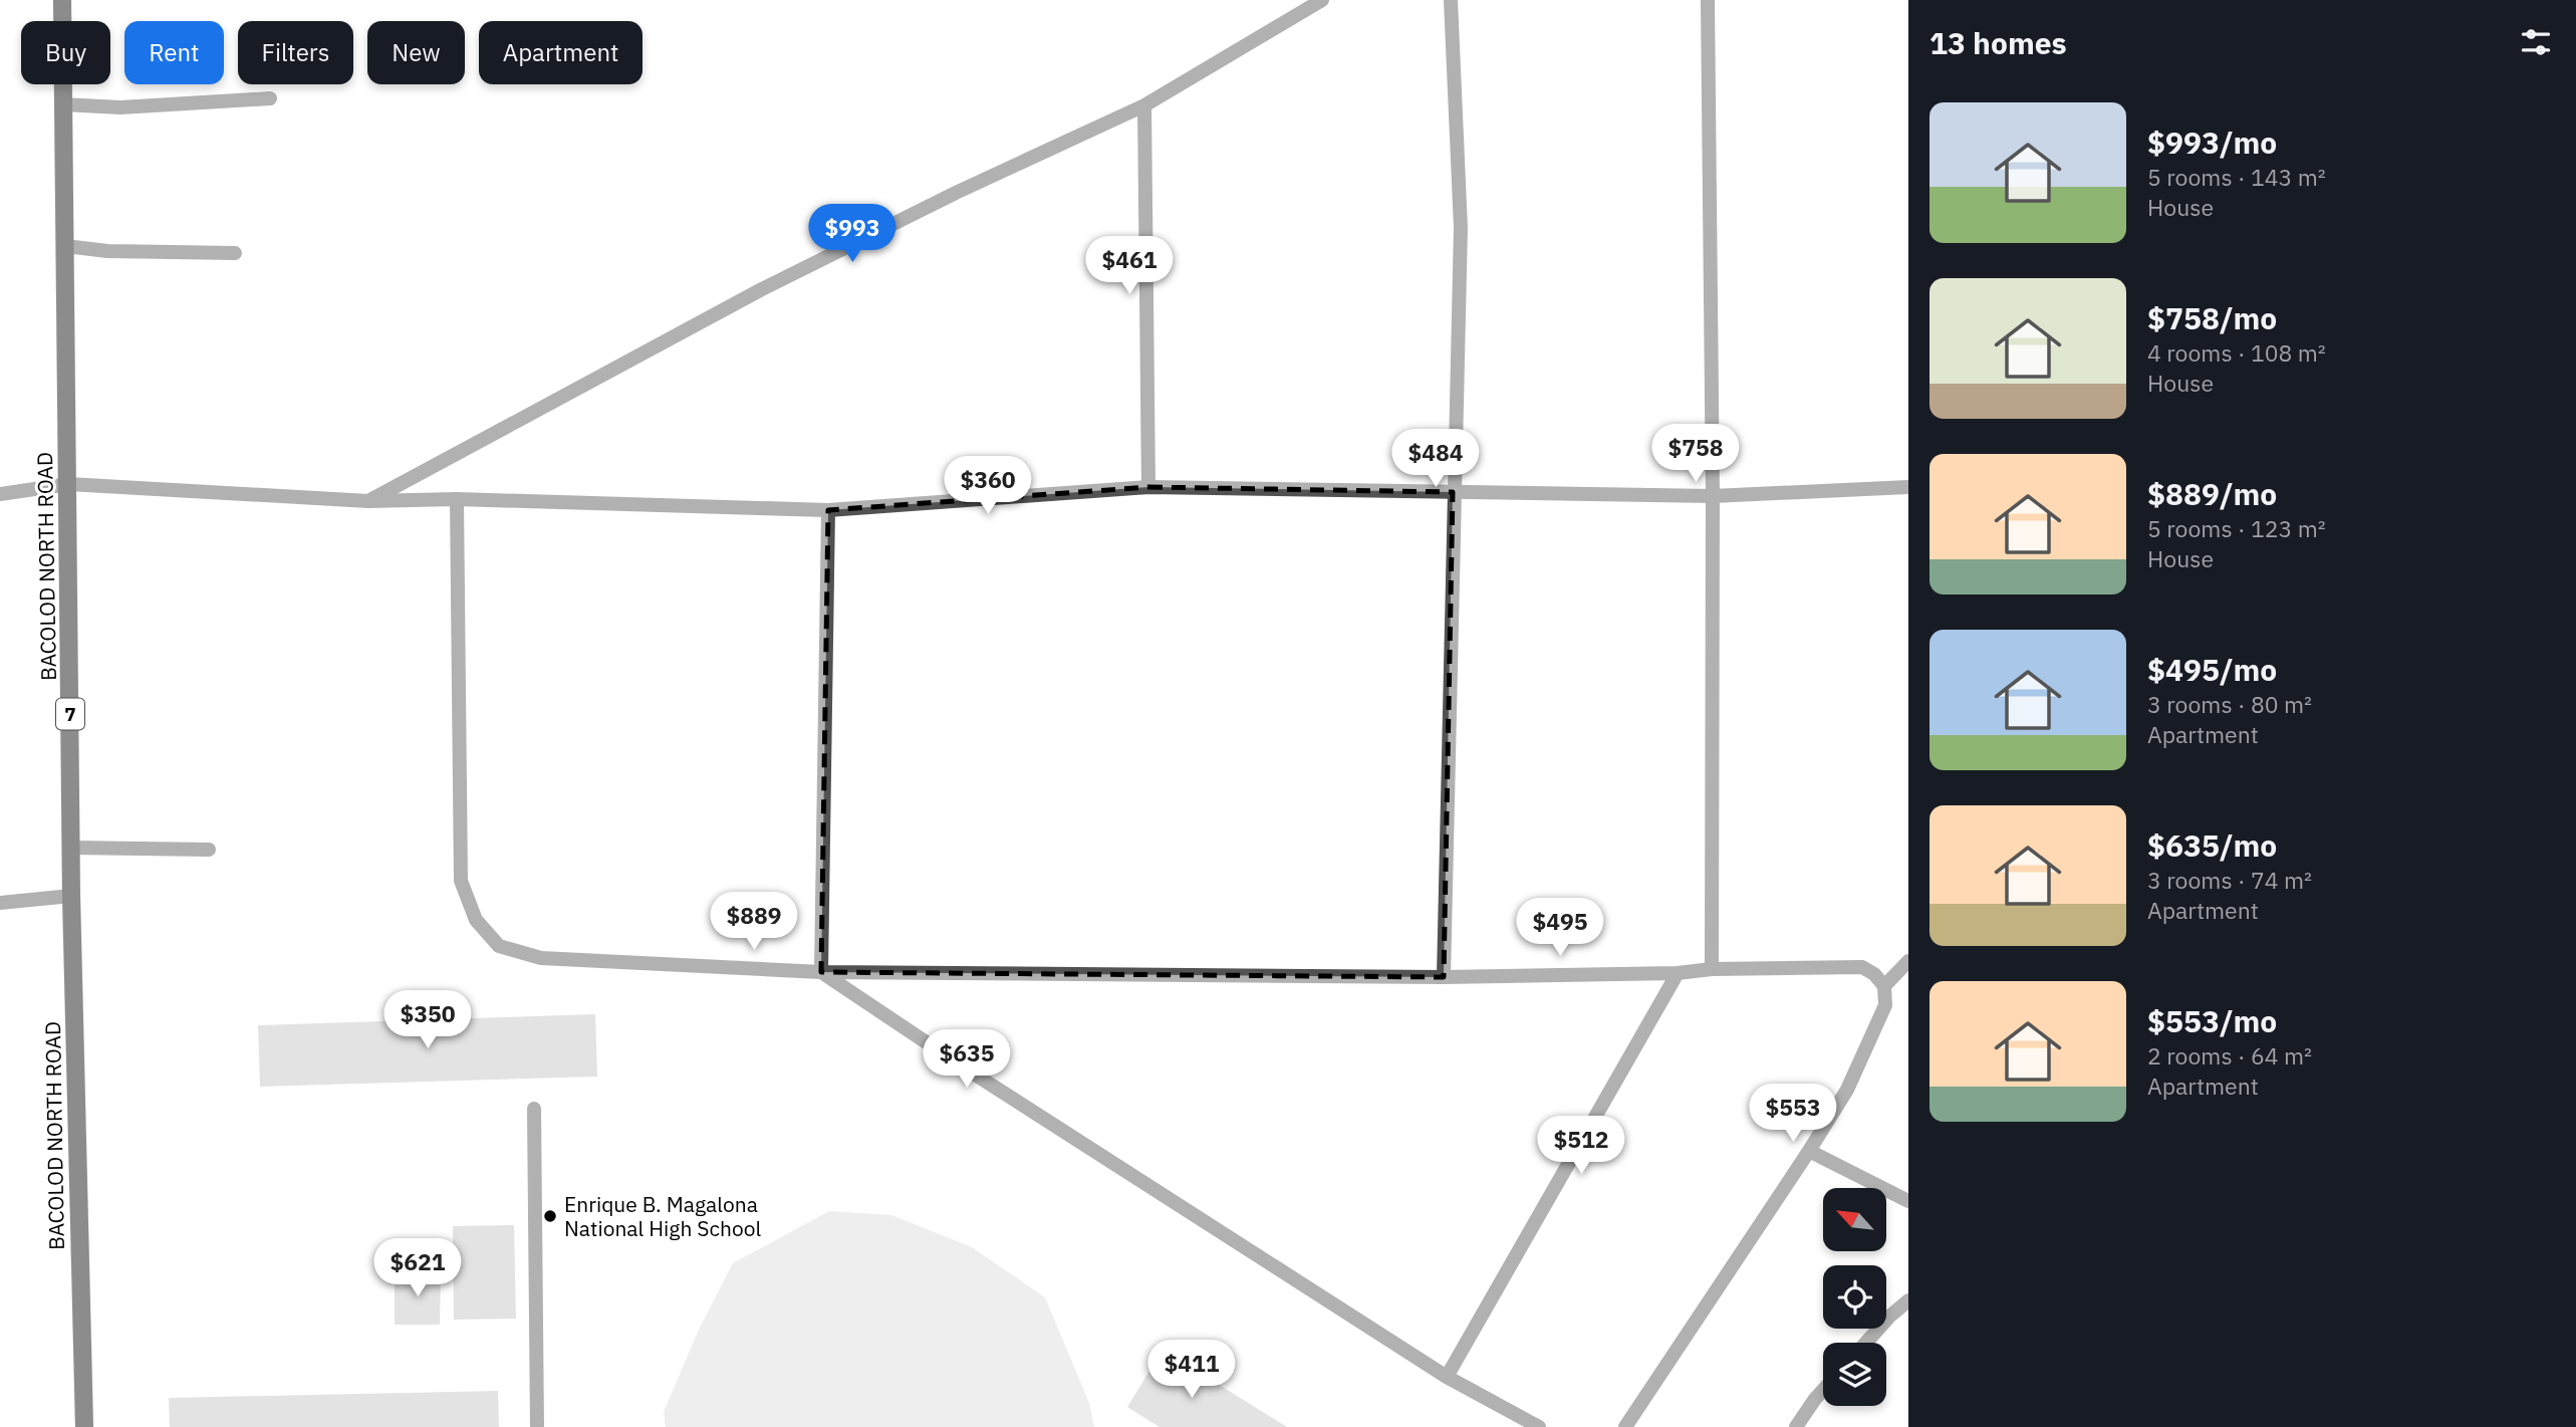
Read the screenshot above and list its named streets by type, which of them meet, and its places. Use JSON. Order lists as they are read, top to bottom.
{
  "streets": {
    "main road": ["BACOLOD NORTH ROAD", "7"]
  },
  "places": ["Enrique B. Magalona National High School"],
  "north": "top left",
  "page": {
    "heading": "13 homes",
    "chip": [
      "Buy",
      "Rent",
      "Filters",
      "New",
      "Apartment"
    ],
    "list": [
      {
        "name": "$993/mo",
        "note": "5 rooms · 143 m² · House"
      },
      {
        "name": "$758/mo",
        "note": "4 rooms · 108 m² · House"
      },
      {
        "name": "$889/mo",
        "note": "5 rooms · 123 m² · House"
      },
      {
        "name": "$495/mo",
        "note": "3 rooms · 80 m² · Apartment"
      },
      {
        "name": "$635/mo",
        "note": "3 rooms · 74 m² · Apartment"
      },
      {
        "name": "$553/mo",
        "note": "2 rooms · 64 m² · Apartment"
      }
    ],
    "price": [
      "$993",
      "$461",
      "$758",
      "$484",
      "$360",
      "$889",
      "$495",
      "$350",
      "$635",
      "$553",
      "$512",
      "$621",
      "$411"
    ]
  }
}
